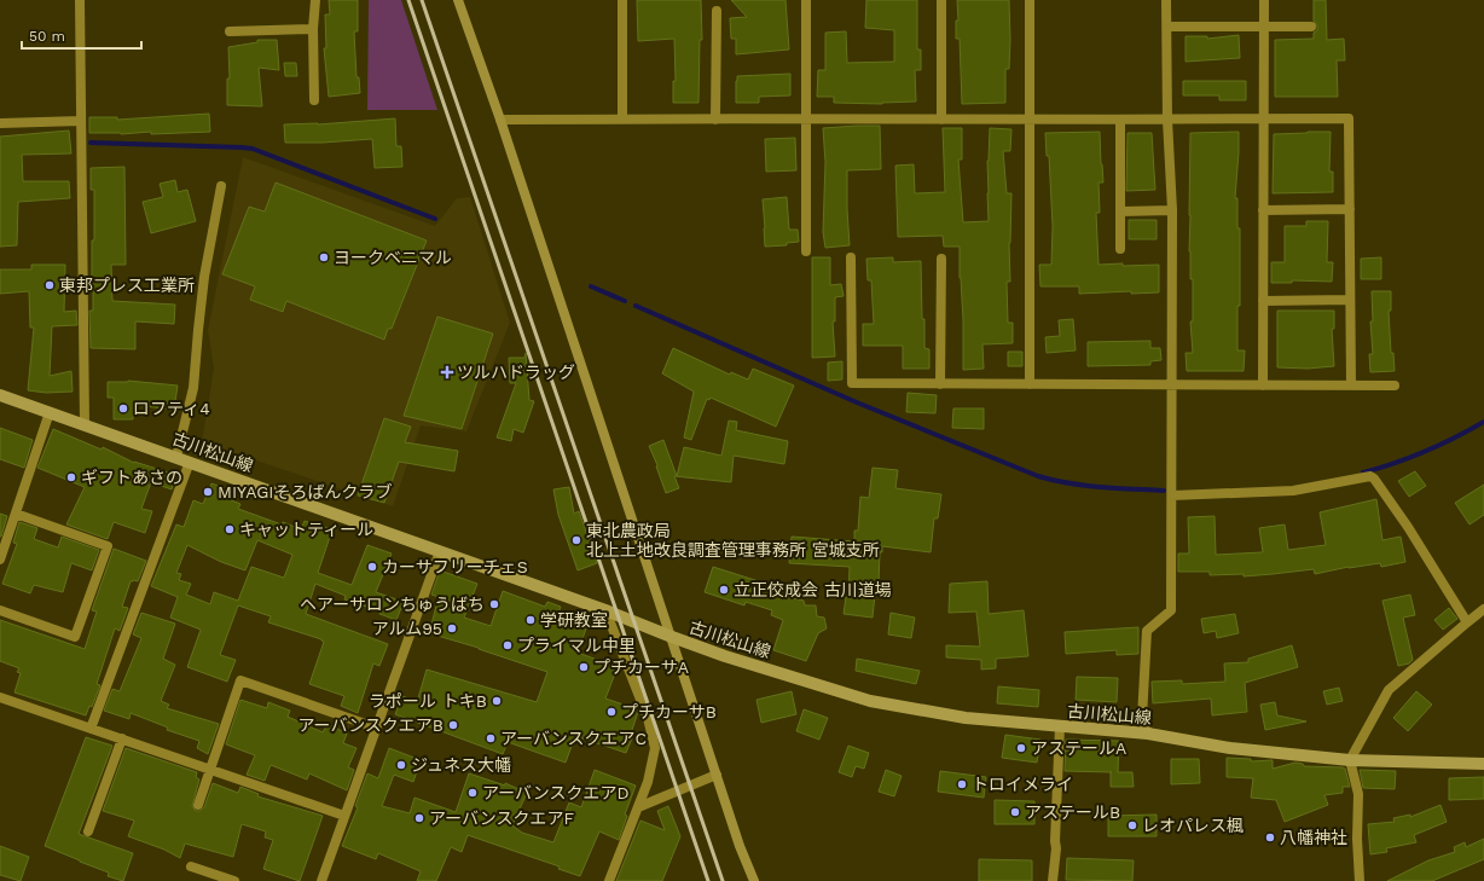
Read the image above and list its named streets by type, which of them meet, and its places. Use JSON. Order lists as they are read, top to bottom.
{
  "streets": {
    "main road": ["古川松山線"]
  },
  "places": {
    "other": [
      "ヨークベニマル",
      "東邦プレス工業所",
      "ロフティ4",
      "ギフトあさの",
      "MIYAGIそろばんクラブ",
      "キャットティール",
      "東北農政局 北上土地改良調査管理事務所 宮城支所",
      "カーサフリーチェS",
      "立正佼成会 古川道場",
      "ヘアーサロンちゅうばち",
      "学研教室",
      "アルム95",
      "プライマル中里",
      "プチカーサA",
      "ラポール トキB",
      "プチカーサB",
      "アーバンスクエアB",
      "アーバンスクエアC",
      "アステールA",
      "ジュネス大幡",
      "トロイメライ",
      "アーバンスクエアD",
      "アステールB",
      "アーバンスクエアF",
      "レオパレス楓",
      "八幡神社"
    ],
    "health": ["ツルハドラッグ"]
  },
  "scale_bar": "50 m"
}
